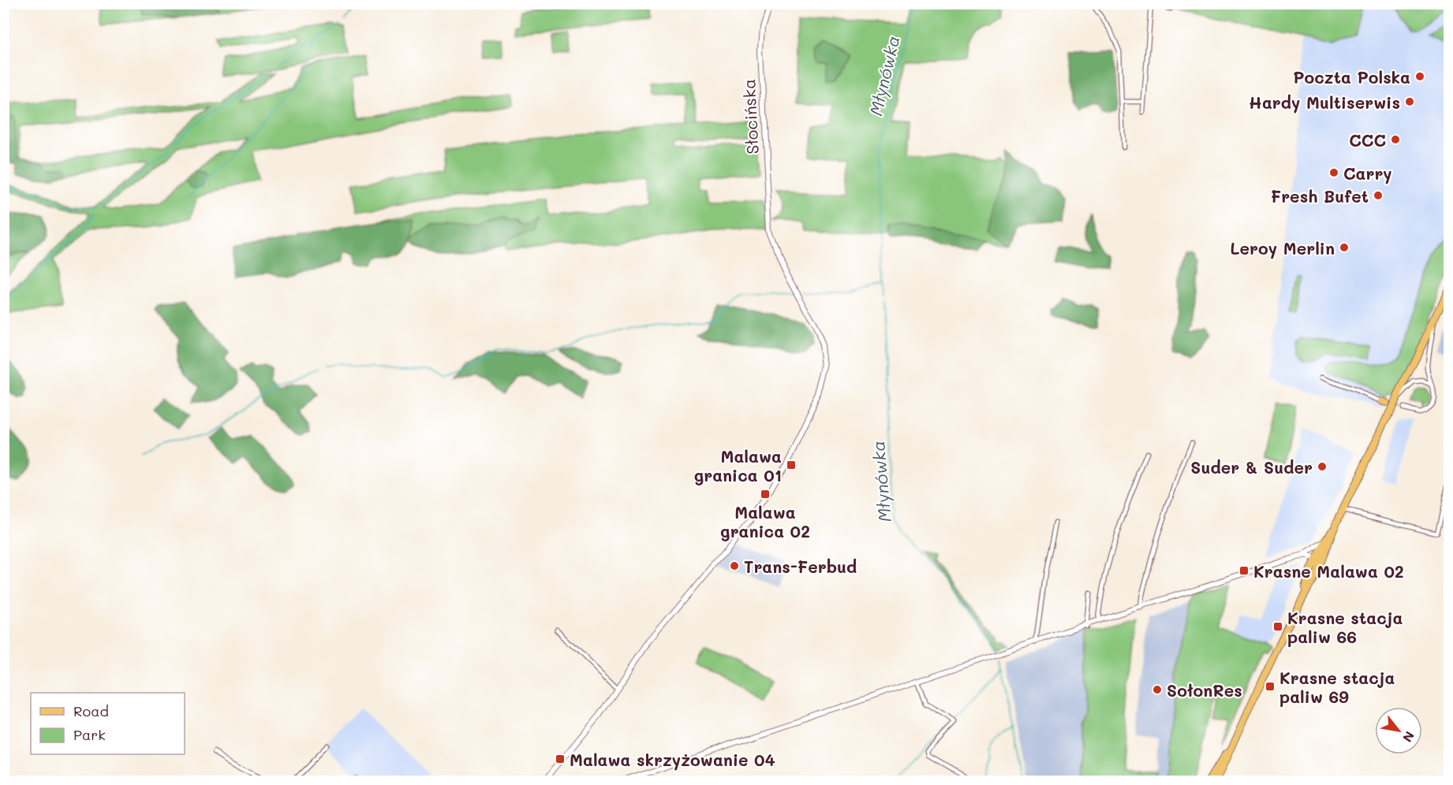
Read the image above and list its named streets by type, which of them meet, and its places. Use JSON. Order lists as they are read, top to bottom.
{
  "streets": {
    "street": ["Słocińska"]
  },
  "water": ["Młynówka"],
  "places": {
    "other": [
      "Poczta Polska",
      "Hardy Multiserwis",
      "CCC",
      "Carry",
      "Fresh Bufet",
      "Leroy Merlin",
      "Suder & Suder",
      "Trans-Ferbud",
      "SołonRes"
    ],
    "transit": [
      "Malawa granica 01",
      "Malawa granica 02",
      "Krasne Malawa 02",
      "Krasne stacja paliw 66",
      "Krasne stacja paliw 69",
      "Malawa skrzyżowanie 04"
    ]
  },
  "legend": ["Road", "Park"],
  "north": "bottom right"
}
